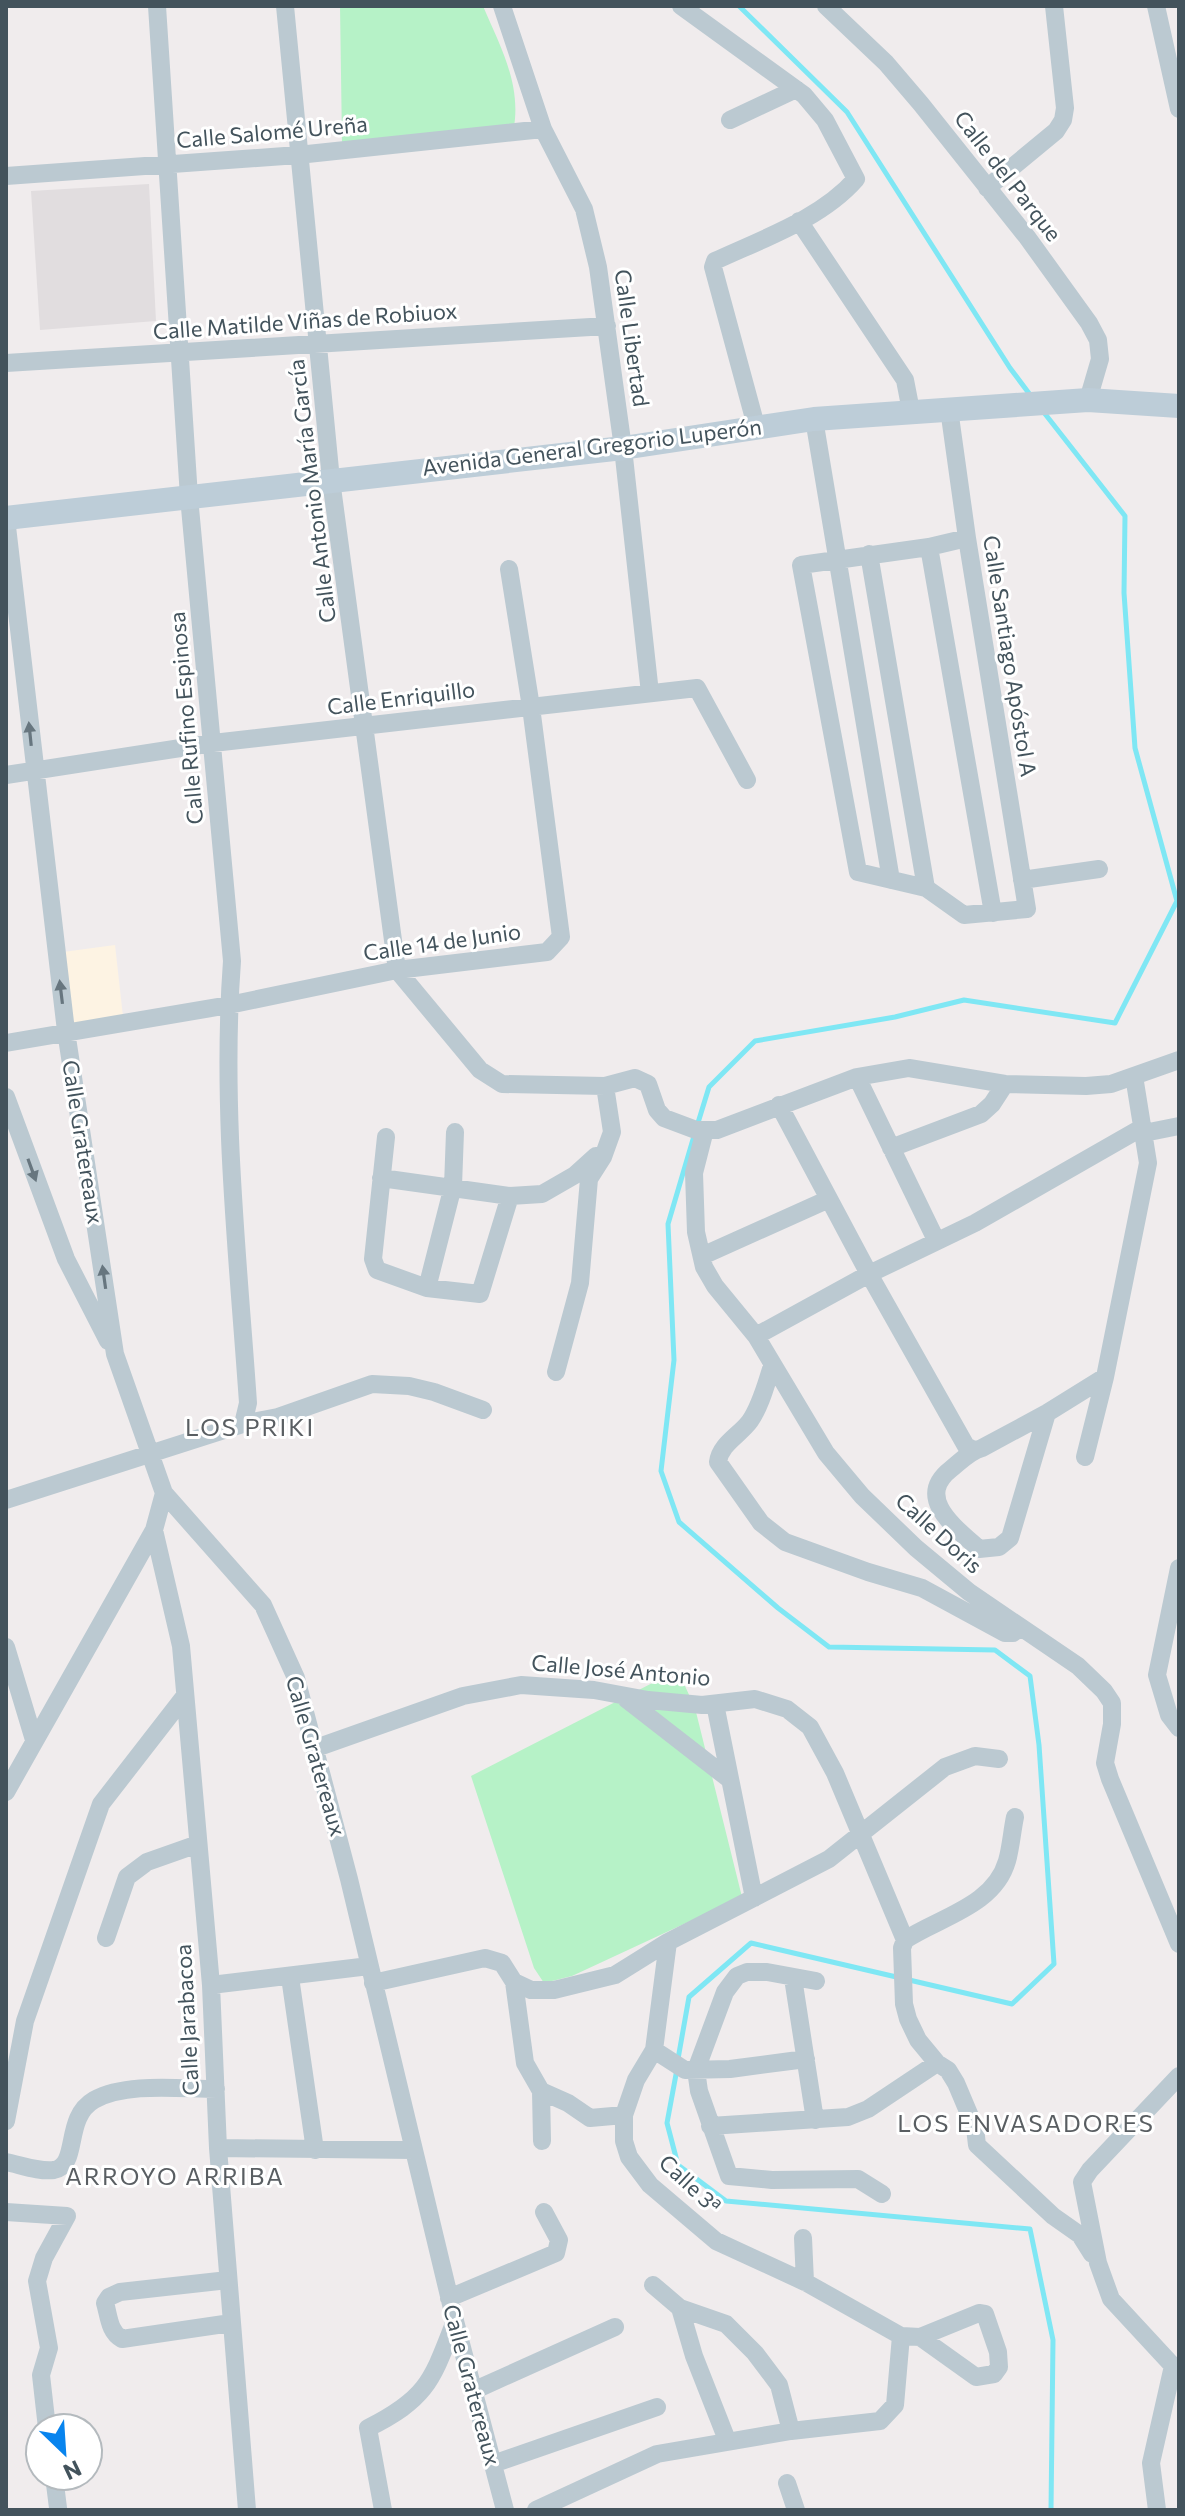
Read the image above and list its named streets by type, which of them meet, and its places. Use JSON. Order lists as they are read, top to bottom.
{
  "streets": {
    "main road": ["Avenida General Gregorio Luperón"],
    "street": [
      "Calle Salomé Ureña",
      "Calle del Parque",
      "Calle Matilde Viñas de Robiuox",
      "Calle Libertad",
      "Calle Antonio María García",
      "Calle Santiago Apóstol A",
      "Calle Enriquillo",
      "Calle Rufino Espinosa",
      "Calle 14 de Junio",
      "Calle Gratereaux",
      "Calle Doris",
      "Calle José Antonio",
      "Calle Jarabacoa",
      "Calle 3ª"
    ]
  },
  "crossings": [
    ["Calle Salomé Ureña", "Calle Libertad"],
    ["Calle Salomé Ureña", "Calle Antonio María García"],
    ["Calle Salomé Ureña", "Calle Rufino Espinosa"],
    ["Calle del Parque", "Avenida General Gregorio Luperón"],
    ["Calle Matilde Viñas de Robiuox", "Calle Libertad"],
    ["Calle Matilde Viñas de Robiuox", "Calle Antonio María García"],
    ["Calle Matilde Viñas de Robiuox", "Calle Rufino Espinosa"],
    ["Calle Libertad", "Avenida General Gregorio Luperón"],
    ["Calle Libertad", "Calle Enriquillo"],
    ["Avenida General Gregorio Luperón", "Calle Antonio María García"],
    ["Avenida General Gregorio Luperón", "Calle Santiago Apóstol A"],
    ["Avenida General Gregorio Luperón", "Calle Rufino Espinosa"],
    ["Avenida General Gregorio Luperón", "Calle Gratereaux"],
    ["Calle Antonio María García", "Calle Enriquillo"],
    ["Calle Antonio María García", "Calle 14 de Junio"],
    ["Calle Enriquillo", "Calle Rufino Espinosa"],
    ["Calle Enriquillo", "Calle 14 de Junio"],
    ["Calle Enriquillo", "Calle Gratereaux"],
    ["Calle Rufino Espinosa", "Calle 14 de Junio"],
    ["Calle 14 de Junio", "Calle Gratereaux"],
    ["Calle Gratereaux", "Calle José Antonio"]
  ],
  "districts": ["LOS PRIKI", "LOS ENVASADORES", "ARROYO ARRIBA"],
  "north": "bottom right"
}
